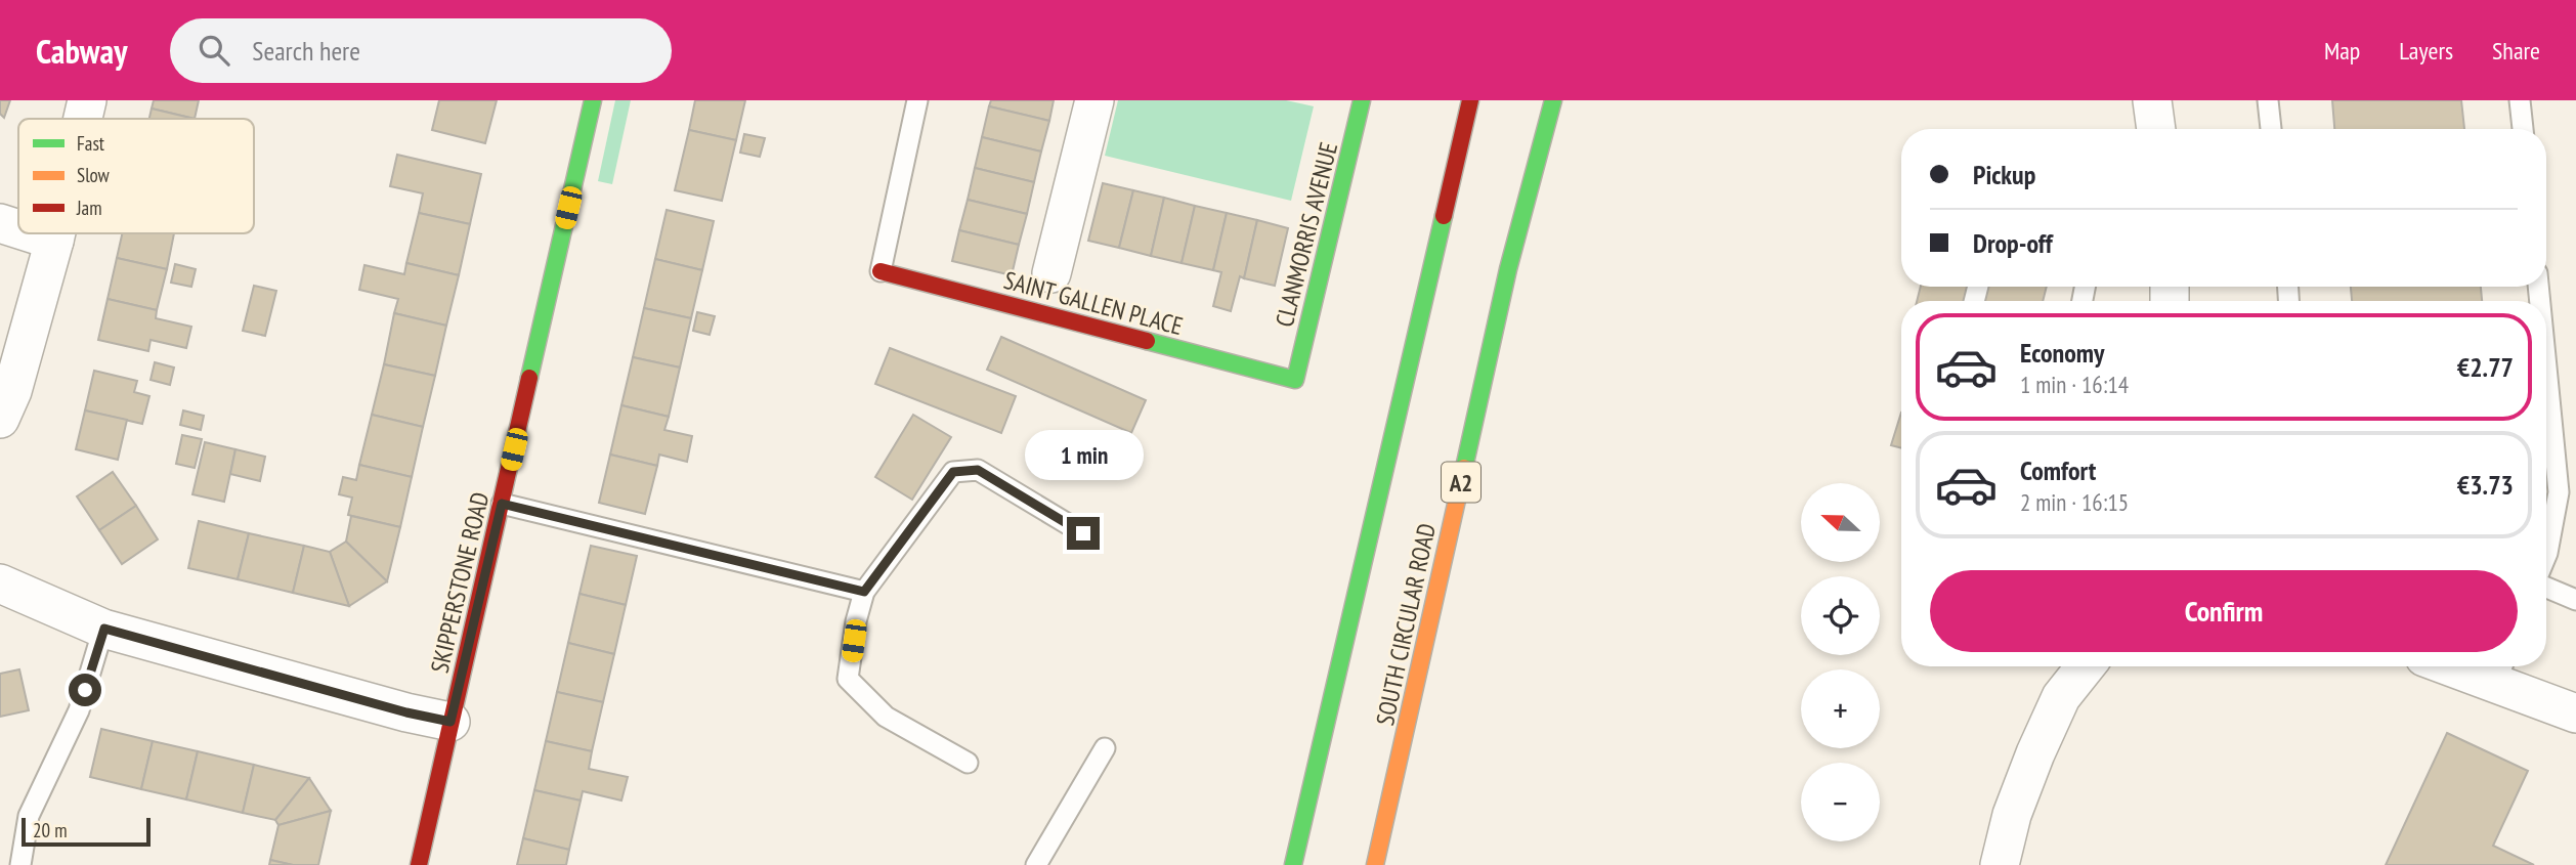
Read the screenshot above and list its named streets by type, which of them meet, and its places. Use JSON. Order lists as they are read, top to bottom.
{
  "streets": {
    "main road": [
      "CLANMORRIS AVENUE",
      "SAINT GALLEN PLACE",
      "A2",
      "SKIPPERSTONE ROAD",
      "SOUTH CIRCULAR ROAD"
    ]
  },
  "crossings": [
    ["CLANMORRIS AVENUE", "SAINT GALLEN PLACE"]
  ],
  "legend": ["Fast", "Slow", "Jam"],
  "scale_bar": "20 m",
  "north": "left",
  "page": {
    "header": "Cabway",
    "search": "Search here",
    "nav": ["Map", "Layers", "Share"],
    "banner": ["Pickup", "Drop-off"],
    "list": [
      {
        "name": "Economy",
        "note": "1 min · 16:14",
        "value": "€2.77"
      },
      {
        "name": "Comfort",
        "note": "2 min · 16:15",
        "value": "€3.73"
      }
    ],
    "bubble": "1 min",
    "map_buttons": ["+", "−"],
    "buttons": "Confirm",
    "scale": "20 m"
  }
}
